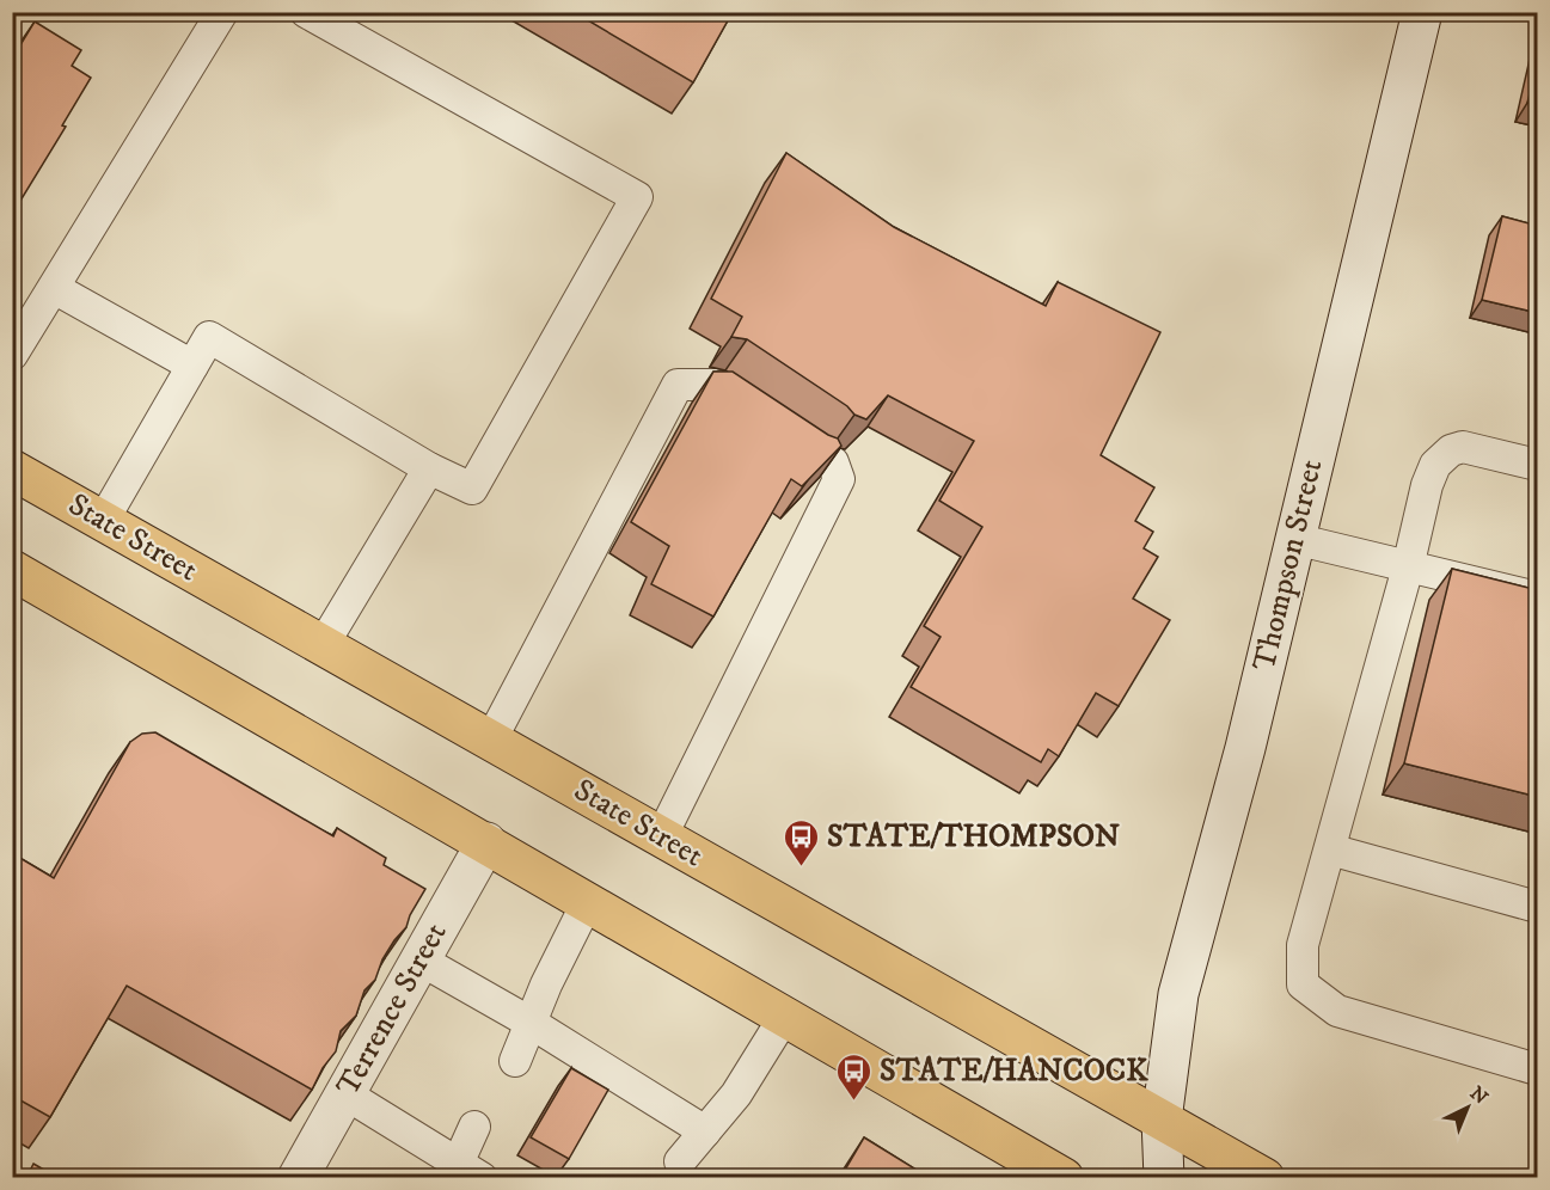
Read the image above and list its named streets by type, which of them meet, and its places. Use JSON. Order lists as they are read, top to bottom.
{
  "streets": {
    "main road": ["State Street", "Thompson Street", "Terrence Street"]
  },
  "crossings": [
    ["State Street", "Thompson Street"]
  ],
  "places": {
    "bus stop": ["STATE/THOMPSON", "STATE/HANCOCK"]
  },
  "north": "top right"
}
